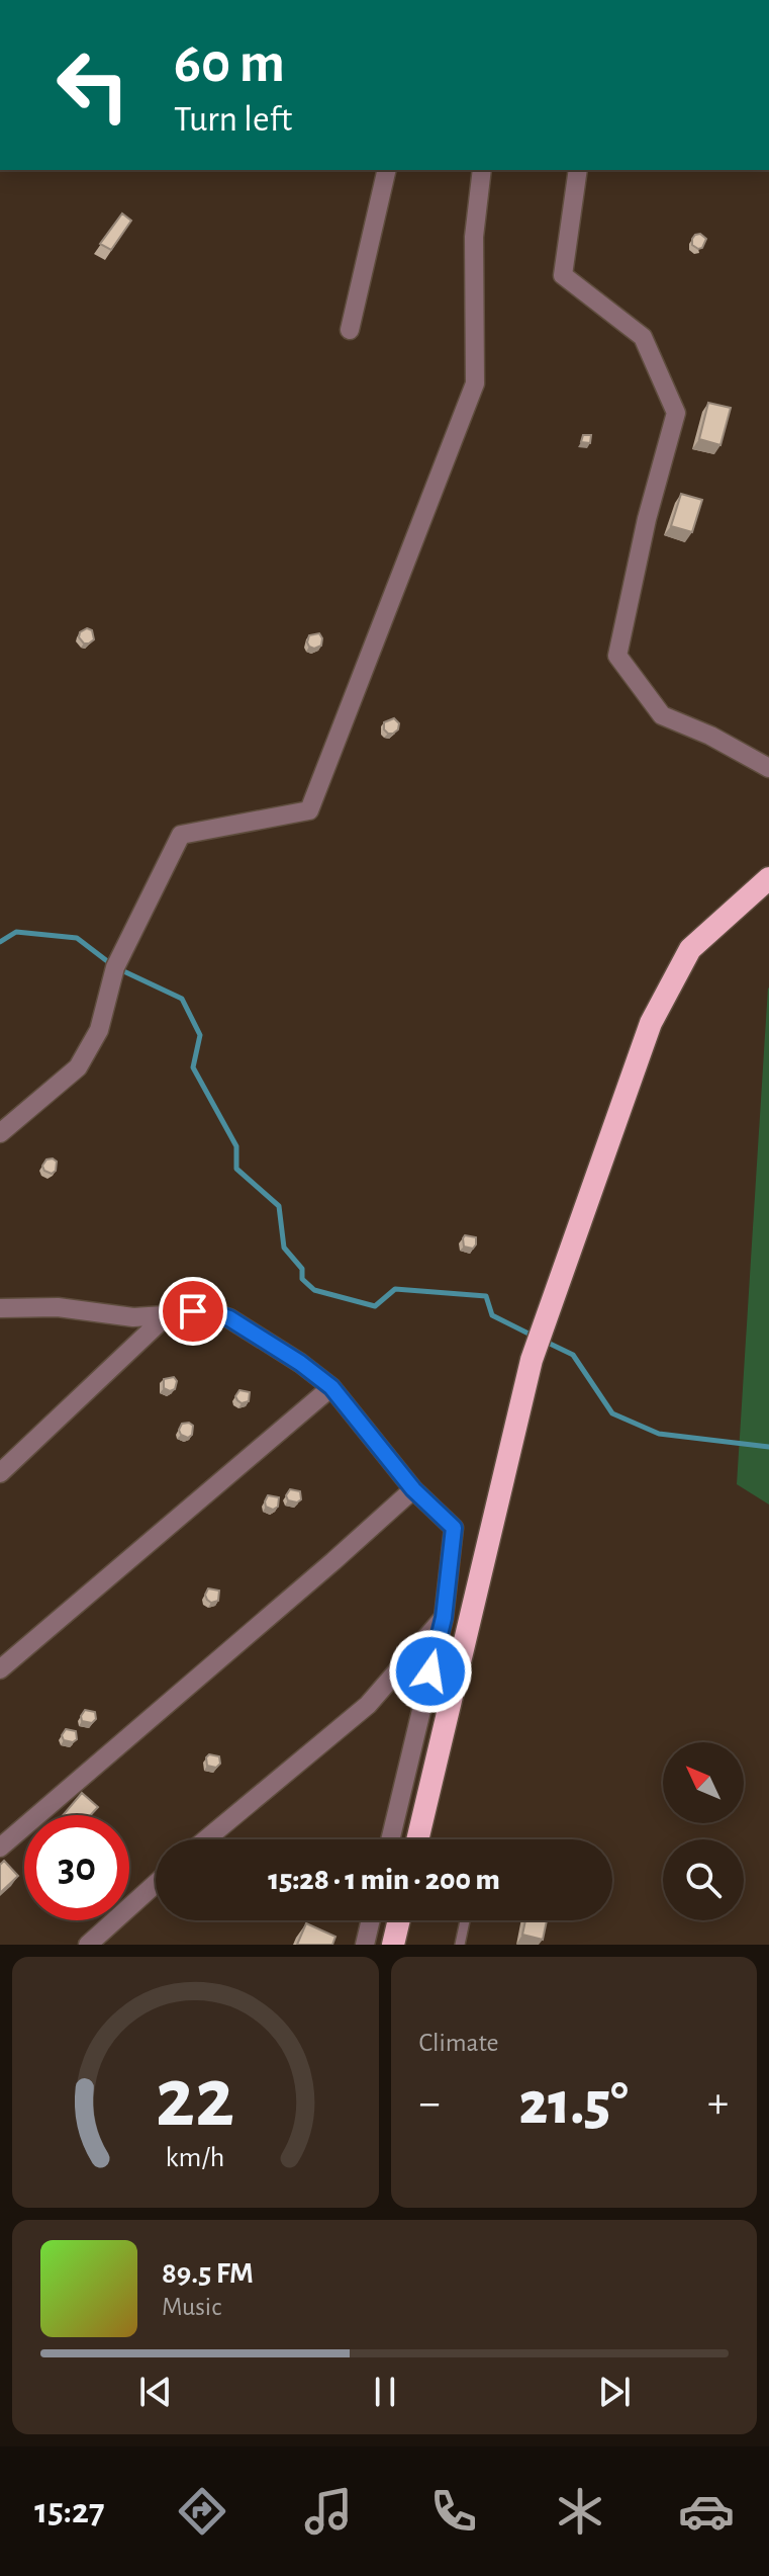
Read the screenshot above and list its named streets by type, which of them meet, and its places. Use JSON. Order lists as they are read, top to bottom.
{
  "north": "top left",
  "page": {
    "turn": ["60 m", "Turn left"],
    "limit": "30",
    "trip": "15:28 · 1 min · 200 m",
    "tile": "Climate",
    "heat": ["−", "21.5°", "+"],
    "song": ["89.5 FM", "Music"],
    "tabs": "15:27",
    "gauge": ["22", "km/h"]
  }
}
